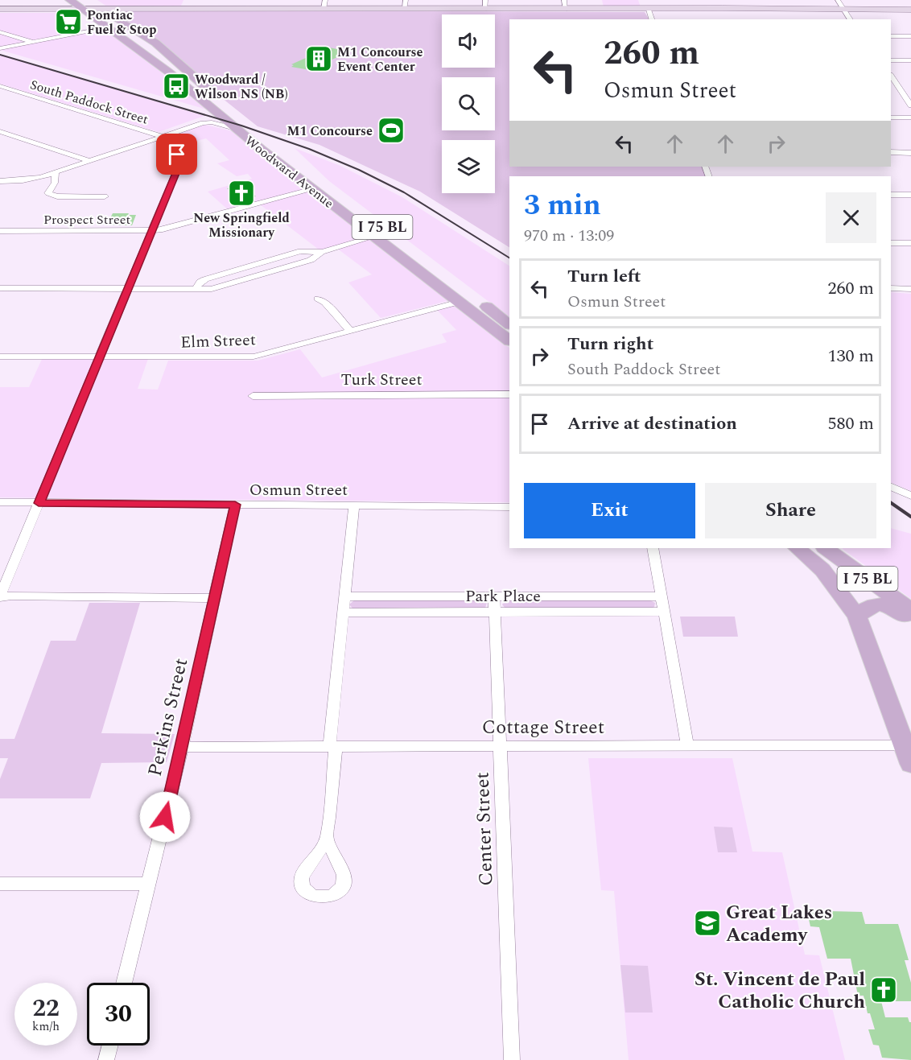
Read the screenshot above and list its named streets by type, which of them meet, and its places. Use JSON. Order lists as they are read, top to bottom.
{
  "streets": {
    "main road": ["Woodward Avenue", "I 75 BL"],
    "street": [
      "South Paddock Street",
      "Prospect Street",
      "Elm Street",
      "Turk Street",
      "Osmun Street",
      "Park Place",
      "Perkins Street",
      "Cottage Street",
      "Center Street"
    ]
  },
  "crossings": [
    ["South Paddock Street", "Prospect Street"],
    ["South Paddock Street", "Elm Street"],
    ["South Paddock Street", "Osmun Street"],
    ["Woodward Avenue", "Prospect Street"],
    ["Woodward Avenue", "Elm Street"],
    ["I 75 BL", "Cottage Street"],
    ["Osmun Street", "Perkins Street"],
    ["Park Place", "Center Street"],
    ["Perkins Street", "Cottage Street"],
    ["Cottage Street", "Center Street"]
  ],
  "places": {
    "supermarket": ["Pontiac Fuel & Stop"],
    "building": ["M1 Concourse Event Center"],
    "bus stop": ["Woodward / Wilson NS (NB)"],
    "sports": ["M1 Concourse"],
    "church": ["New Springfield Missionary", "St. Vincent de Paul Catholic Church"],
    "school or university": ["Great Lakes Academy"]
  },
  "page": {
    "turn": ["260 m", "Osmun Street"],
    "heading": ["3 min", "970 m · 13:09"],
    "list": [
      {
        "name": "Turn left",
        "note": "Osmun Street",
        "value": "260 m"
      },
      {
        "name": "Turn right",
        "note": "South Paddock Street",
        "value": "130 m"
      },
      {
        "name": "Arrive at destination",
        "value": "580 m"
      }
    ],
    "buttons": ["Exit", "Share"],
    "speed": "22 km/h",
    "limit": "30"
  }
}
